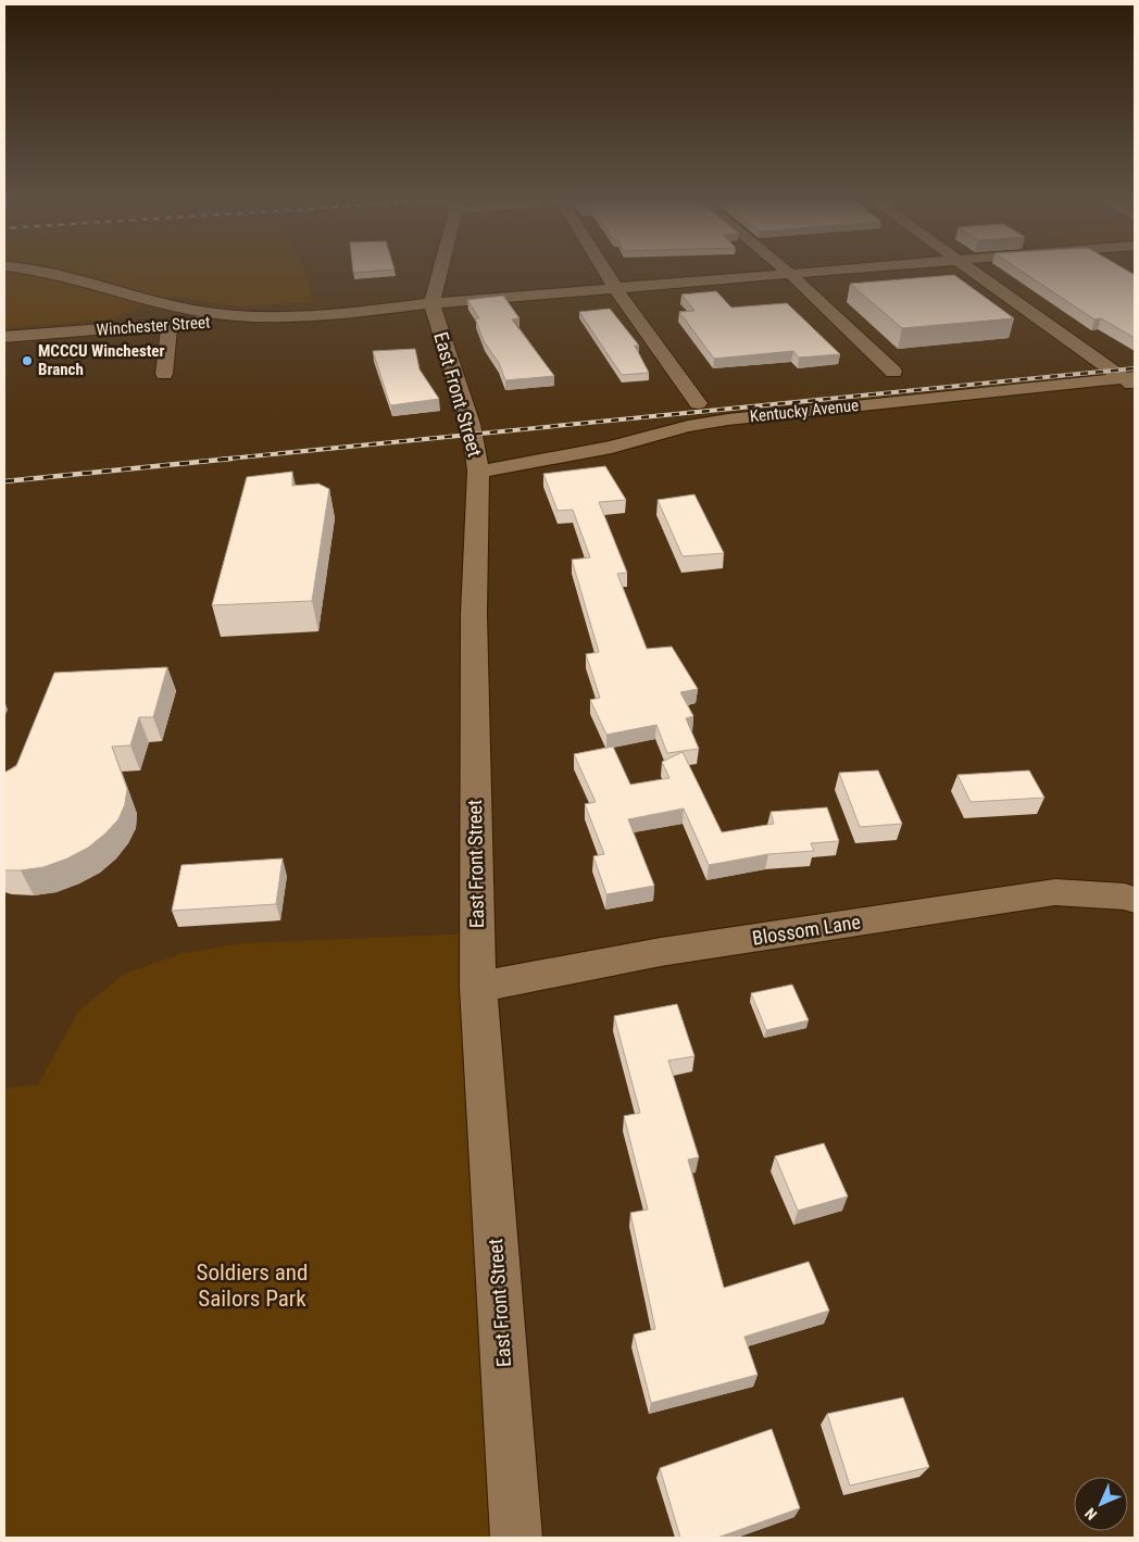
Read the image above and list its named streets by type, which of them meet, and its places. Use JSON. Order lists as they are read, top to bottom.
{
  "streets": {
    "street": [
      "Winchester Street",
      "East Front Street",
      "Kentucky Avenue",
      "Blossom Lane"
    ]
  },
  "crossings": [
    ["Winchester Street", "East Front Street"],
    ["East Front Street", "Kentucky Avenue"],
    ["East Front Street", "Blossom Lane"]
  ],
  "parks": ["Soldiers and Sailors Park"],
  "places": ["MCCCU Winchester Branch"],
  "north": "bottom left"
}
